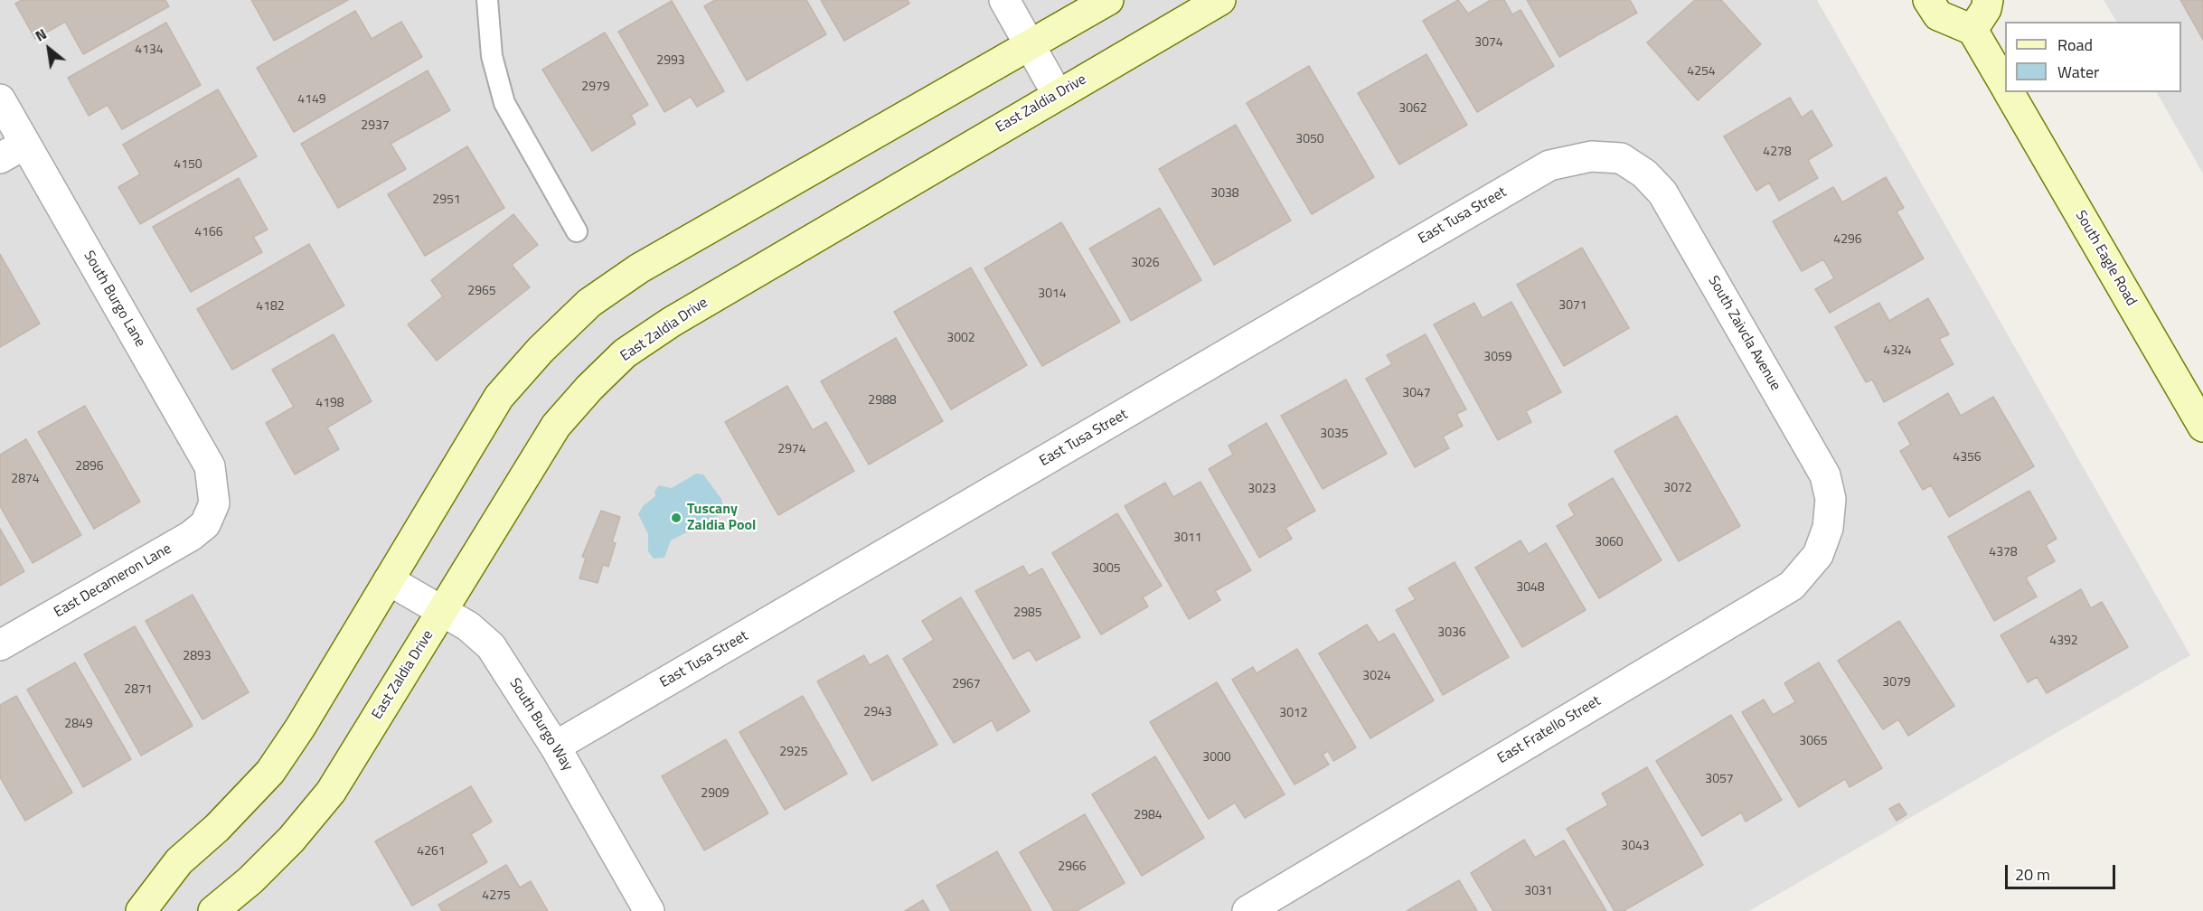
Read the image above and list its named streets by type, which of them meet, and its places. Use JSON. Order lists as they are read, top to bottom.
{
  "streets": {
    "street": [
      "East Zaldia Drive",
      "East Tusa Street",
      "South Eagle Road",
      "South Burgo Lane",
      "South Zaivcla Avenue",
      "East Decameron Lane",
      "South Burgo Way",
      "East Fratello Street"
    ]
  },
  "crossings": [
    ["East Zaldia Drive", "South Burgo Way"],
    ["East Tusa Street", "South Zaivcla Avenue"],
    ["East Tusa Street", "South Burgo Way"],
    ["South Burgo Lane", "East Decameron Lane"],
    ["South Zaivcla Avenue", "East Fratello Street"]
  ],
  "places": ["Tuscany Zaldia Pool"],
  "house_numbers": [
    "3074",
    "4134",
    "2993",
    "4254",
    "2979",
    "4149",
    "3062",
    "2937",
    "3050",
    "4278",
    "4150",
    "3038",
    "2951",
    "4166",
    "4296",
    "3026",
    "2965",
    "3014",
    "3071",
    "4182",
    "3002",
    "4324",
    "3059",
    "3047",
    "2988",
    "4198",
    "3035",
    "2974",
    "4356",
    "2896",
    "2874",
    "3072",
    "3023",
    "3011",
    "3060",
    "4378",
    "3005",
    "3048",
    "2985",
    "3036",
    "4392",
    "2893",
    "3024",
    "3079",
    "2967",
    "2871",
    "2943",
    "3012",
    "2849",
    "3065",
    "2925",
    "3000",
    "3057",
    "2909",
    "2984",
    "3043",
    "4261",
    "2966",
    "3031",
    "4275"
  ],
  "legend": ["Road", "Water"],
  "scale_bar": "20 m",
  "north": "top left"
}
